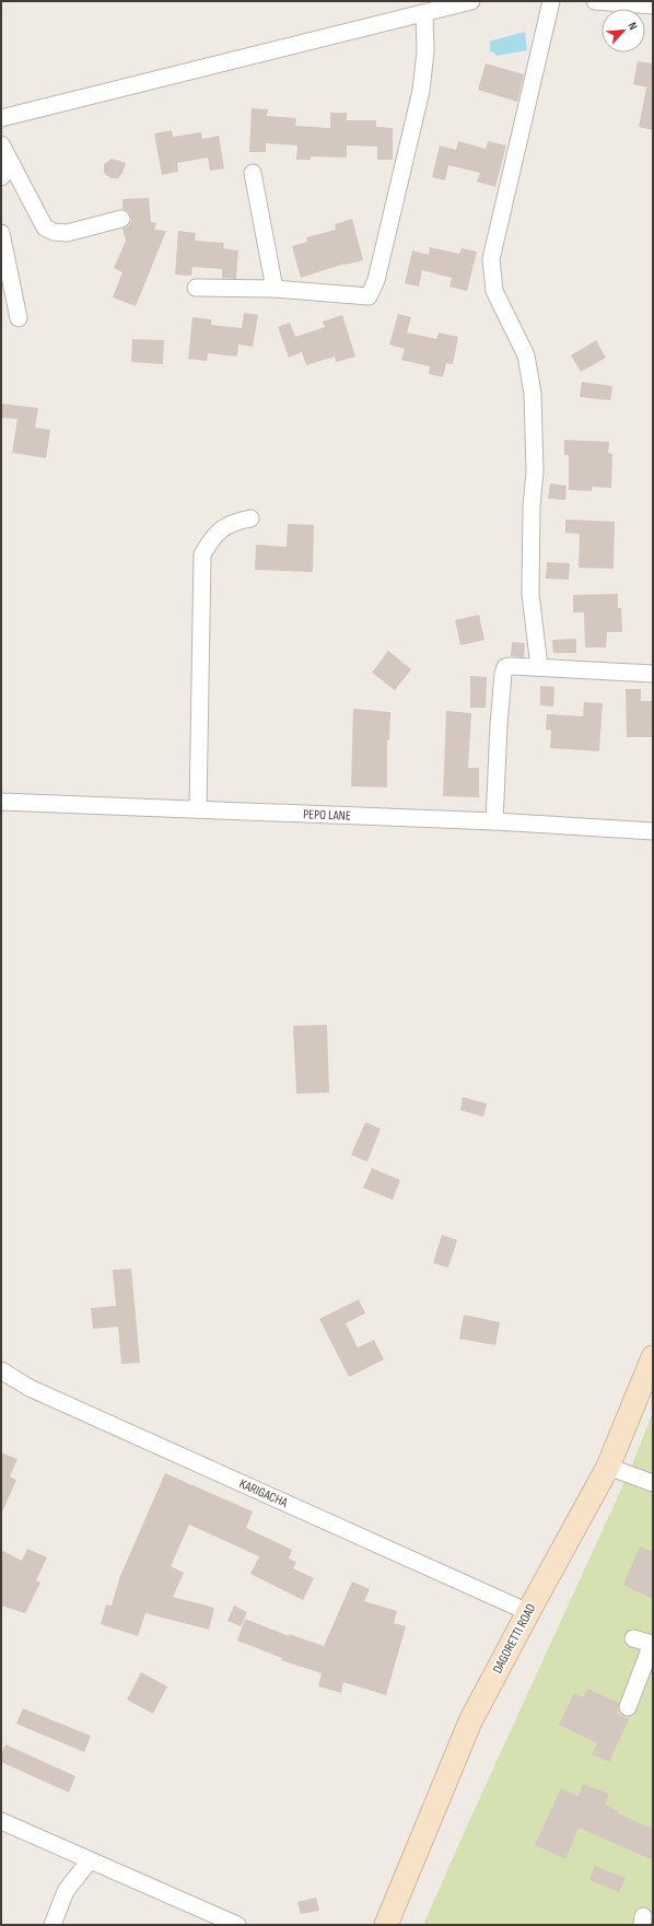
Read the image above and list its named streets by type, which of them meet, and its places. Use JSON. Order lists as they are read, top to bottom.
{
  "streets": {
    "main road": ["DAGORETTI ROAD"],
    "street": ["PEPO LANE", "KARIGACHA"]
  },
  "crossings": [
    ["KARIGACHA", "DAGORETTI ROAD"]
  ],
  "north": "top right"
}
